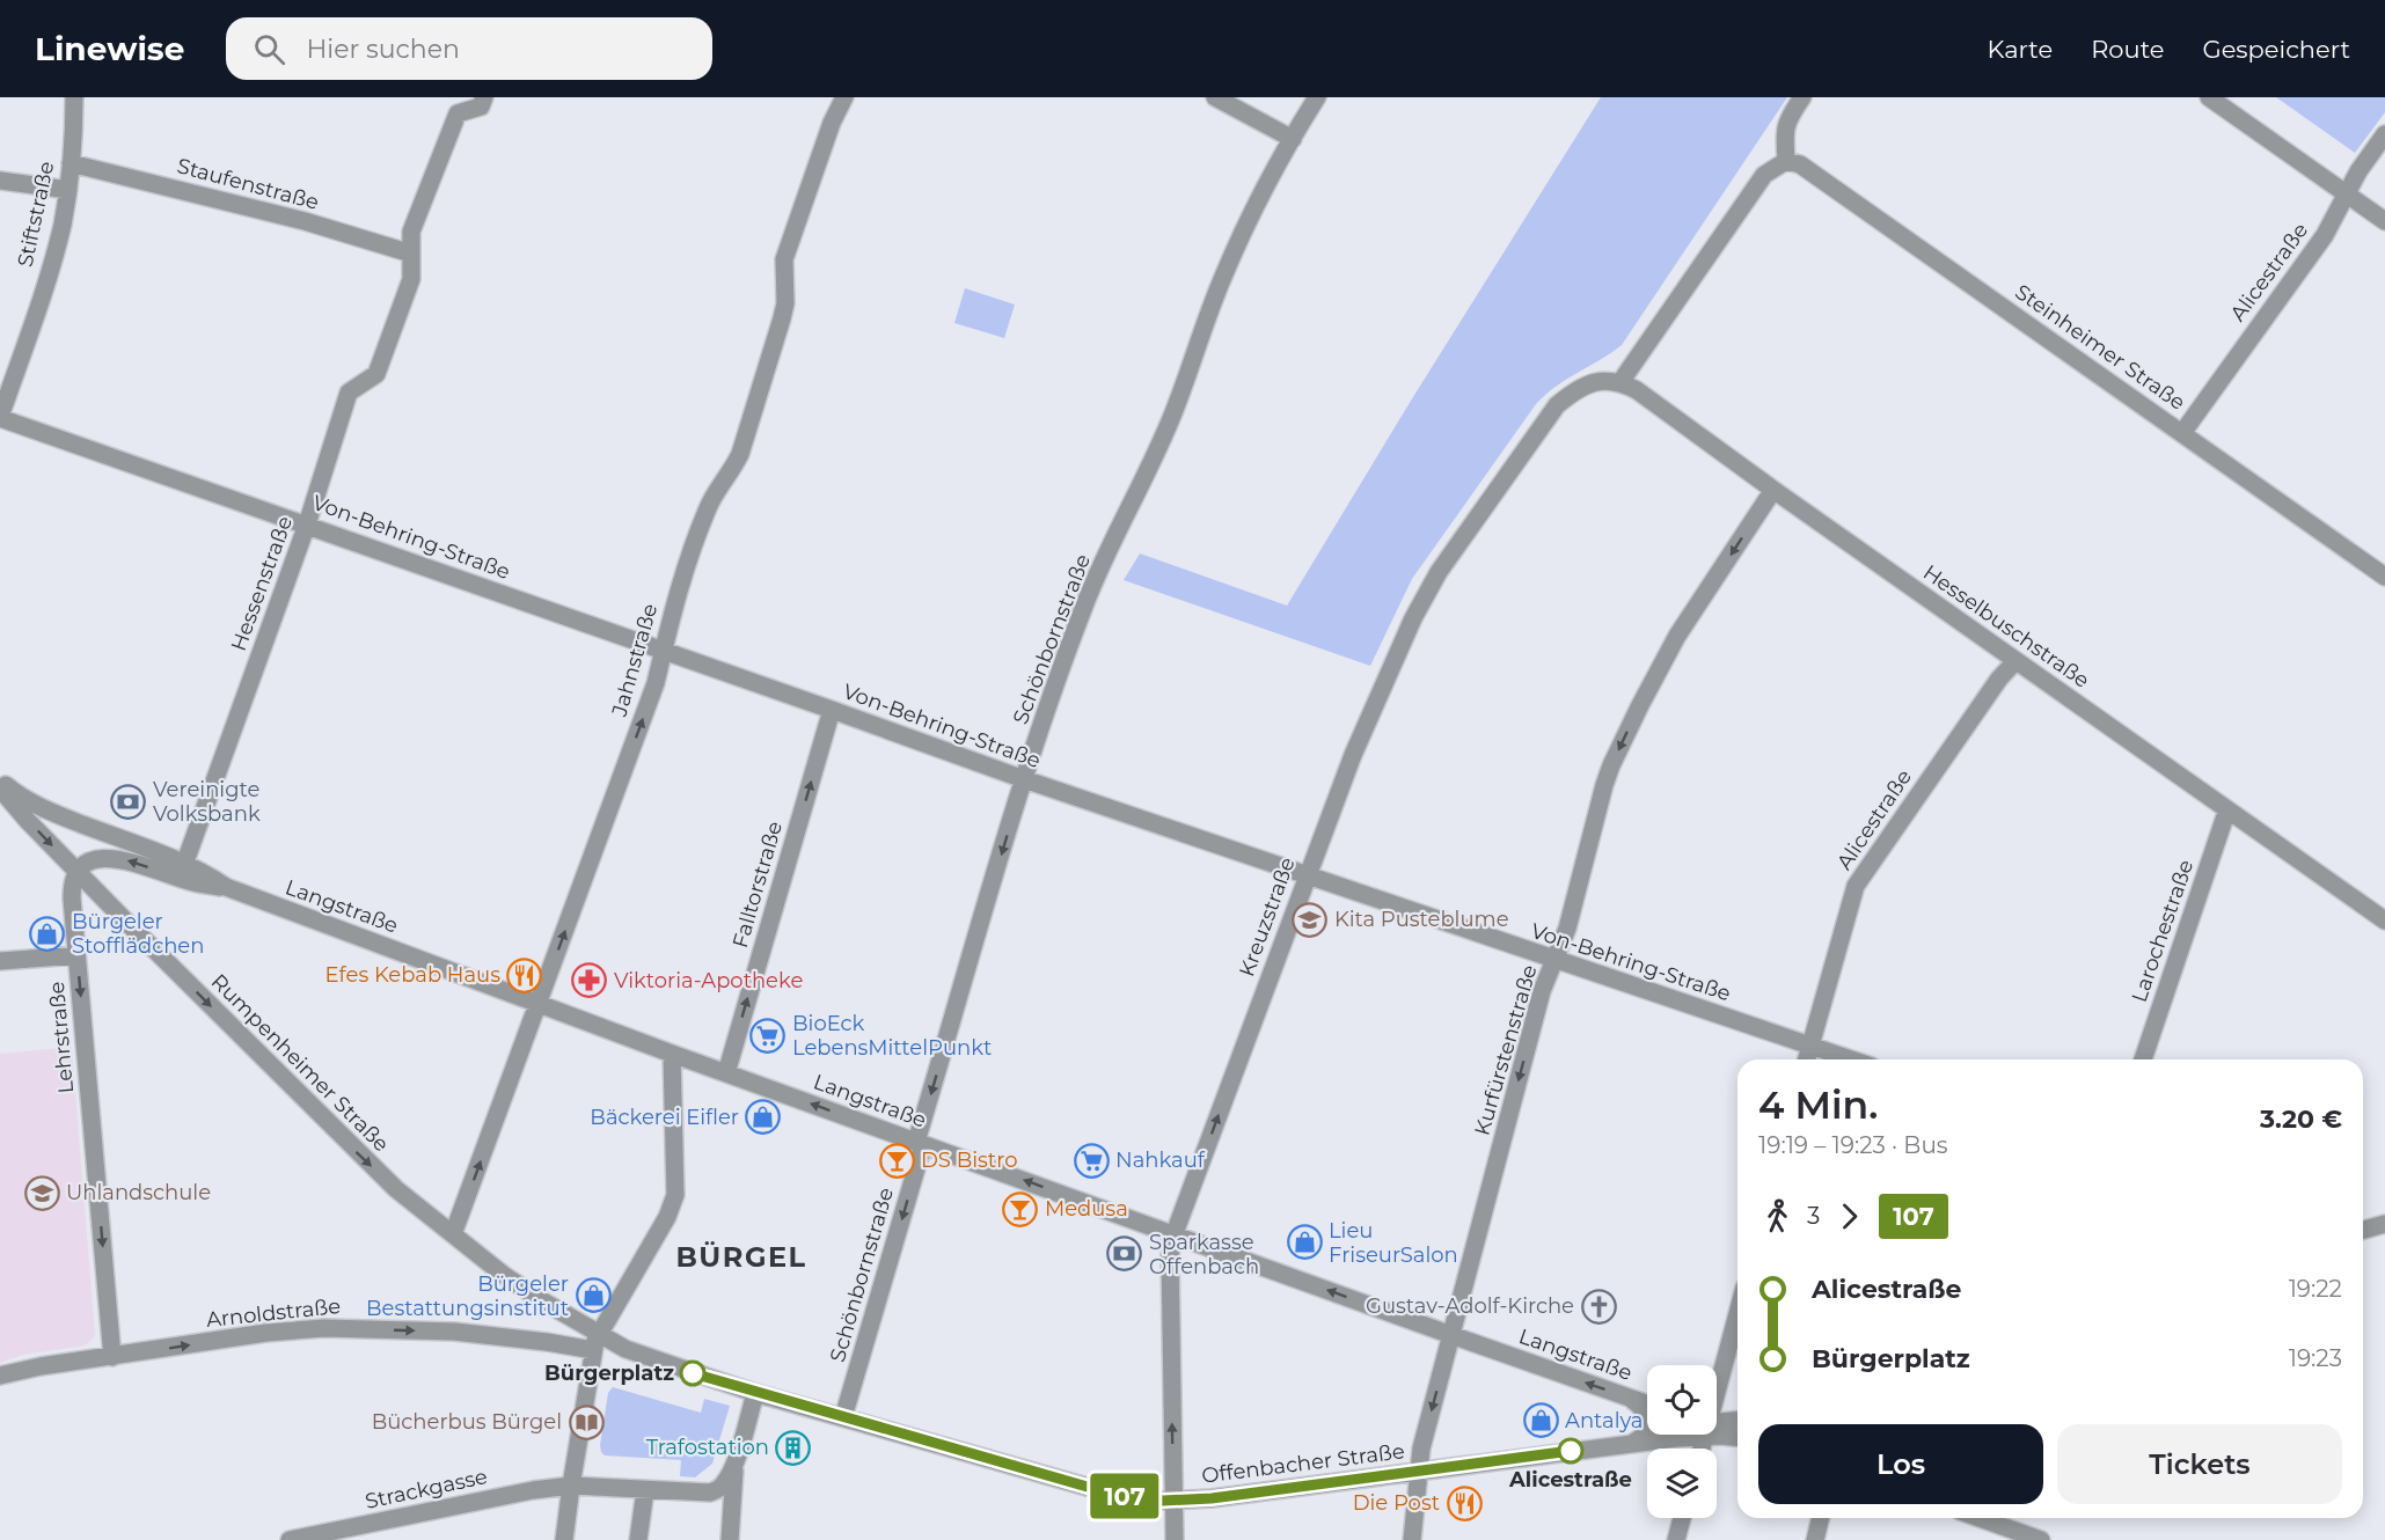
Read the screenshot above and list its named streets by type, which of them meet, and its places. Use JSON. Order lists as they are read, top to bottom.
{
  "streets": {
    "street": [
      "Staufenstraße",
      "Stiftstraße",
      "Alicestraße",
      "Steinheimer Straße",
      "Von-Behring-Straße",
      "Hessenstraße",
      "Hesselbuschstraße",
      "Schönbornstraße",
      "Jahnstraße",
      "Falltorstraße",
      "Langstraße",
      "Kreuzstraße",
      "Larochestraße",
      "Lehrstraße",
      "Kurfürstenstraße",
      "Rumpenheimer Straße",
      "Arnoldstraße",
      "Offenbacher Straße",
      "Strackgasse"
    ]
  },
  "crossings": [
    ["Staufenstraße", "Stiftstraße"],
    ["Staufenstraße", "Hessenstraße"],
    ["Stiftstraße", "Von-Behring-Straße"],
    ["Alicestraße", "Steinheimer Straße"],
    ["Alicestraße", "Von-Behring-Straße"],
    ["Alicestraße", "Hesselbuschstraße"],
    ["Von-Behring-Straße", "Hessenstraße"],
    ["Von-Behring-Straße", "Schönbornstraße"],
    ["Von-Behring-Straße", "Jahnstraße"],
    ["Von-Behring-Straße", "Falltorstraße"],
    ["Von-Behring-Straße", "Kreuzstraße"],
    ["Von-Behring-Straße", "Kurfürstenstraße"],
    ["Hessenstraße", "Langstraße"],
    ["Hesselbuschstraße", "Kreuzstraße"],
    ["Hesselbuschstraße", "Larochestraße"],
    ["Hesselbuschstraße", "Kurfürstenstraße"],
    ["Schönbornstraße", "Langstraße"],
    ["Schönbornstraße", "Offenbacher Straße"],
    ["Jahnstraße", "Langstraße"],
    ["Jahnstraße", "Rumpenheimer Straße"],
    ["Falltorstraße", "Langstraße"],
    ["Langstraße", "Kreuzstraße"],
    ["Langstraße", "Kurfürstenstraße"],
    ["Kreuzstraße", "Offenbacher Straße"],
    ["Lehrstraße", "Rumpenheimer Straße"],
    ["Lehrstraße", "Arnoldstraße"],
    ["Kurfürstenstraße", "Offenbacher Straße"],
    ["Rumpenheimer Straße", "Arnoldstraße"]
  ],
  "one_way": [
    "Schönbornstraße",
    "Jahnstraße",
    "Falltorstraße",
    "Langstraße",
    "Kreuzstraße",
    "Lehrstraße",
    "Kurfürstenstraße",
    "Rumpenheimer Straße",
    "Arnoldstraße"
  ],
  "districts": ["BÜRGEL"],
  "places": {
    "bank": ["Vereinigte Volksbank", "Sparkasse Offenbach"],
    "school or university": ["Kita Pusteblume", "Uhlandschule"],
    "shop": [
      "Bürgeler Stofflädchen",
      "Bäckerei Eifler",
      "Lieu FriseurSalon",
      "Bürgeler Bestattungsinstitut",
      "Antalya"
    ],
    "restaurant": ["Efes Kebab Haus", "Die Post"],
    "pharmacy": ["Viktoria-Apotheke"],
    "supermarket": ["BioEck LebensMittelPunkt", "Nahkauf"],
    "bar": ["DS Bistro", "Medusa"],
    "church": ["Gustav-Adolf-Kirche"],
    "other": ["Bürgerplatz", "Alicestraße"],
    "library": ["Bücherbus Bürgel"],
    "building": ["Trafostation"]
  },
  "lines": ["bus line 107"],
  "page": {
    "header": "Linewise",
    "search": "Hier suchen",
    "nav": ["Karte", "Route", "Gespeichert"],
    "on_map": "107",
    "heading": ["4 Min.", "19:19 – 19:23 · Bus", "3.20 €"],
    "legs": ["3", "107"],
    "list": [
      {
        "name": "Alicestraße",
        "value": "19:22"
      },
      {
        "name": "Bürgerplatz",
        "value": "19:23"
      }
    ],
    "buttons": ["Los", "Tickets"]
  }
}
